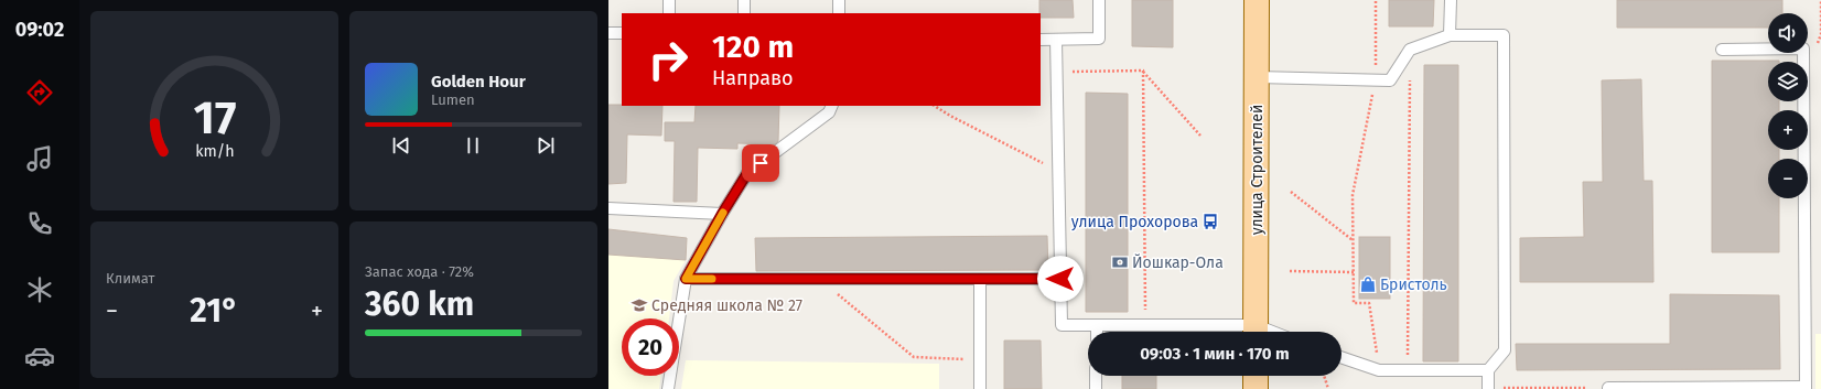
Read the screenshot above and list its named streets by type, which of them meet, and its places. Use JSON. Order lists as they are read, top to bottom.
{
  "streets": {
    "main road": ["улица Строителей"]
  },
  "places": {
    "bus stop": ["улица Прохорова"],
    "bank": ["Йошкар-Ола"],
    "shop": ["Бристоль"],
    "school or university": ["Средняя школа № 27"]
  },
  "page": {
    "tabs": "09:02",
    "map_buttons": ["+", "−"],
    "turn": ["120 m", "Направо"],
    "song": ["Golden Hour", "Lumen"],
    "tile": [
      "Климат",
      ["Запас хода · 72%", "360 km"]
    ],
    "heat": ["−", "21°", "+"],
    "limit": "20",
    "trip": "09:03 · 1 мин · 170 m",
    "gauge": ["17", "km/h"]
  }
}
